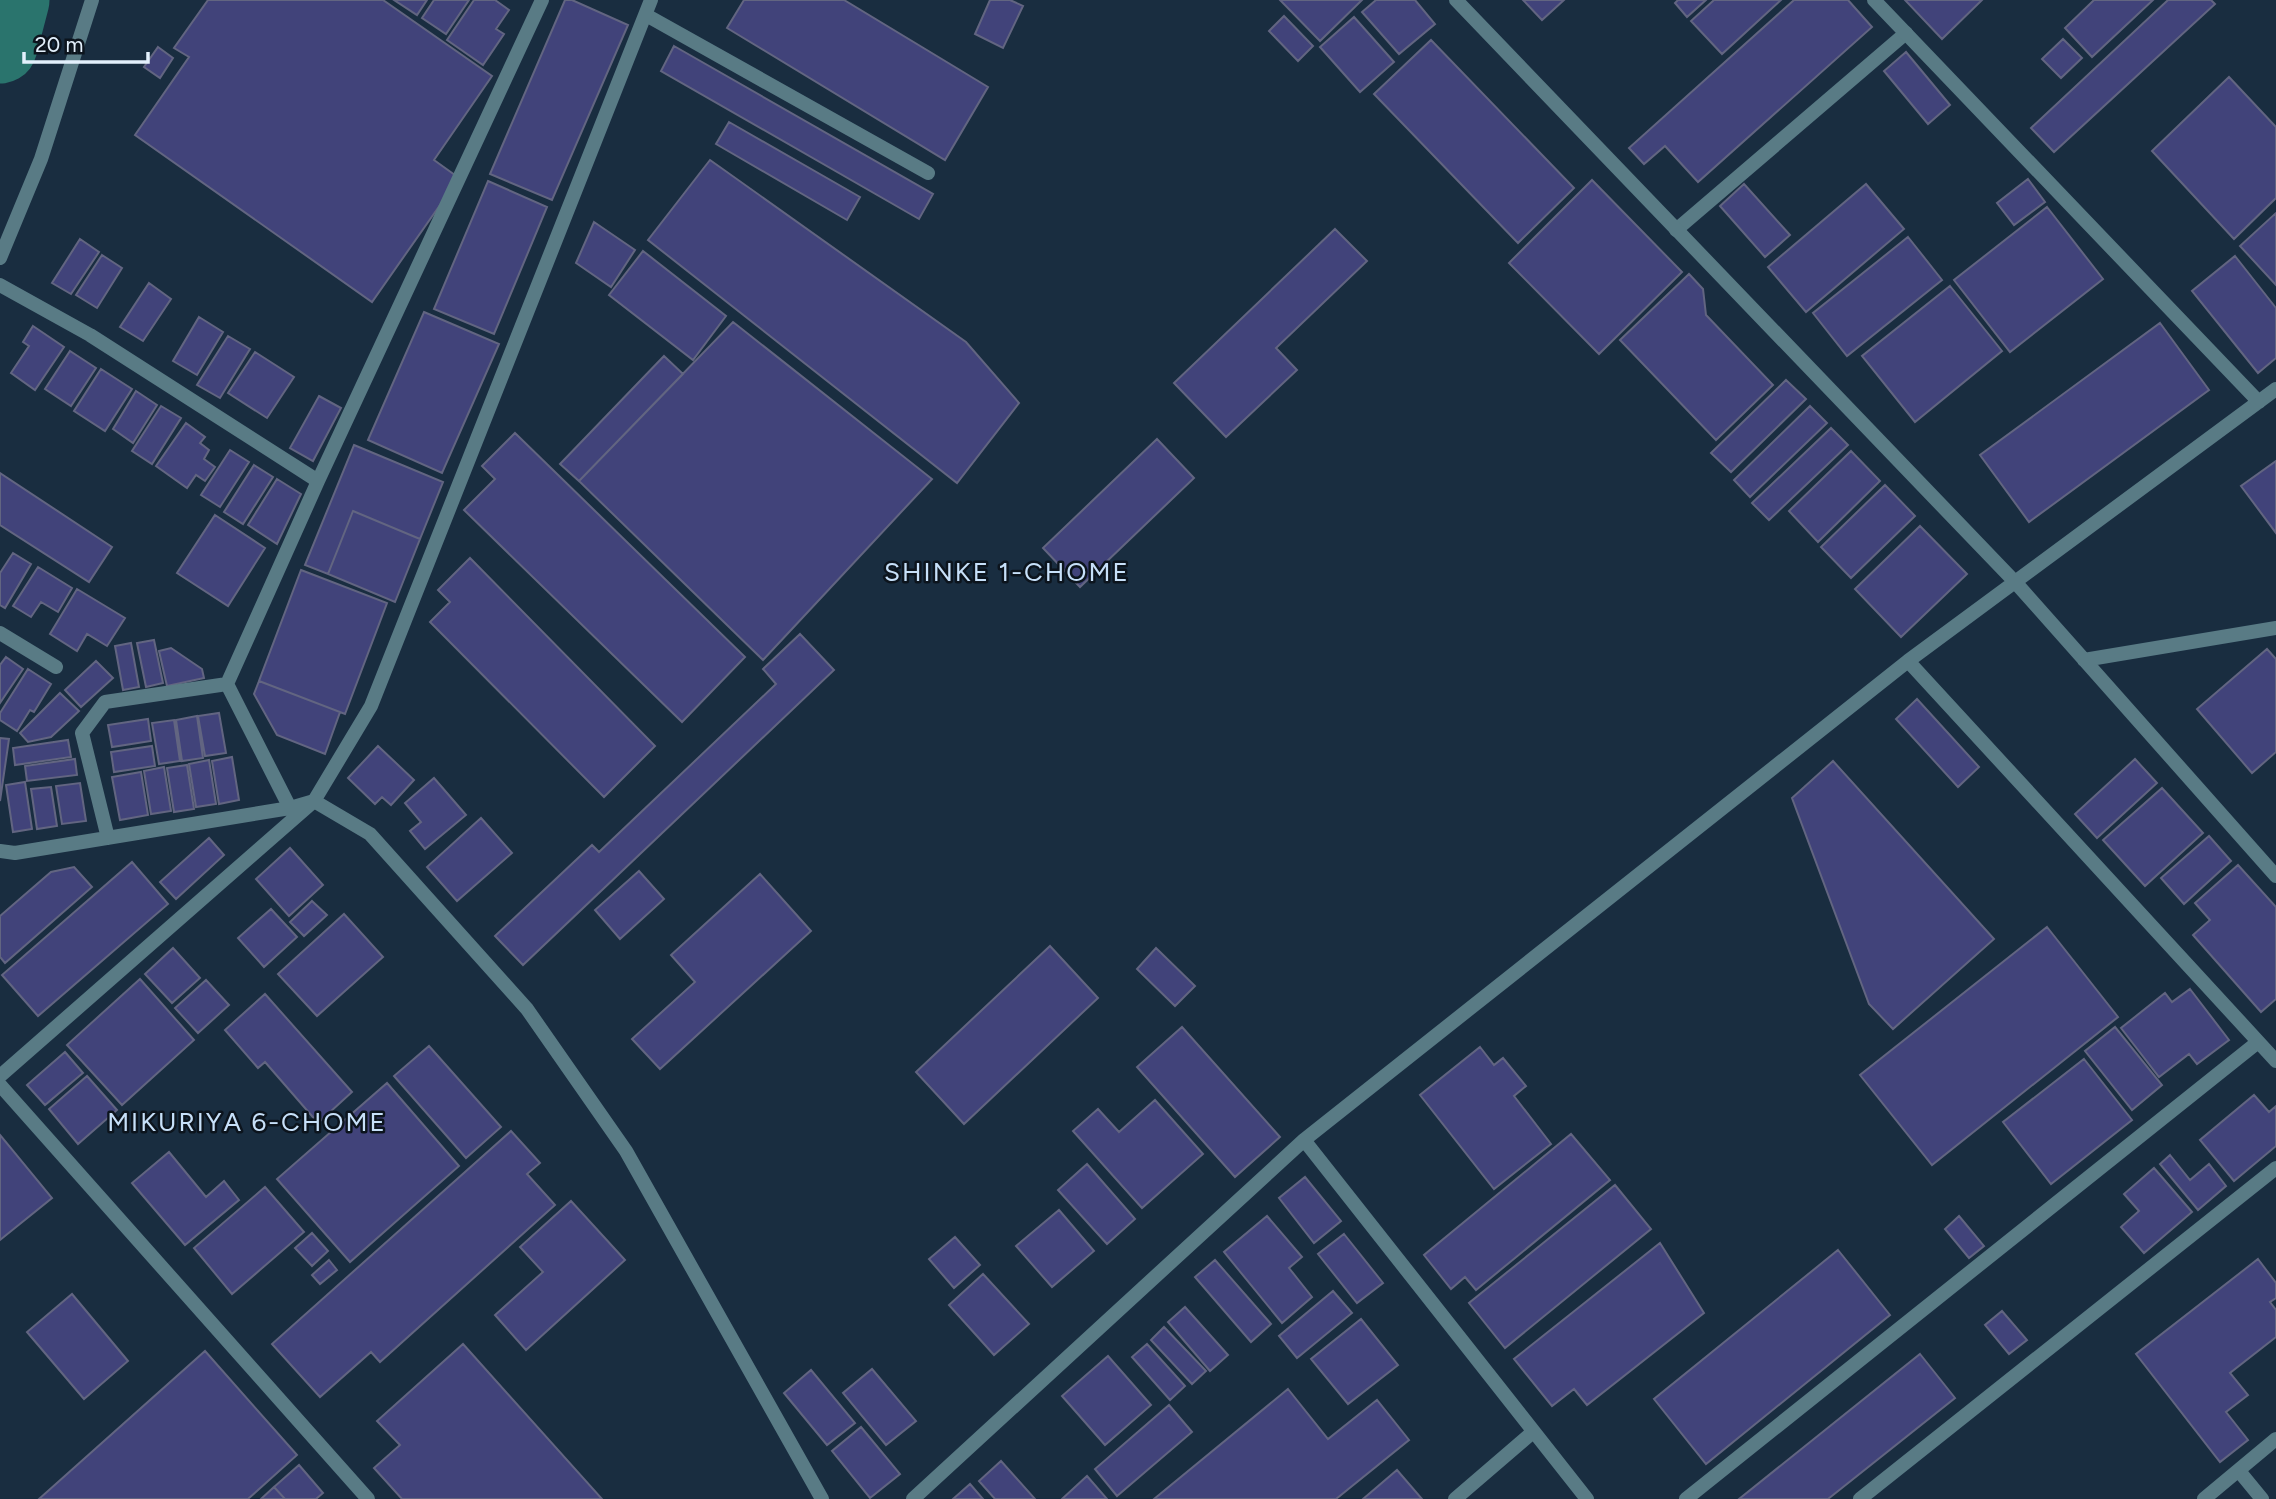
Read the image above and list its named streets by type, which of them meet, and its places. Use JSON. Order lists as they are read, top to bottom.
{
  "districts": ["SHINKE 1-CHOME", "MIKURIYA 6-CHOME"],
  "scale_bar": "20 m"
}
